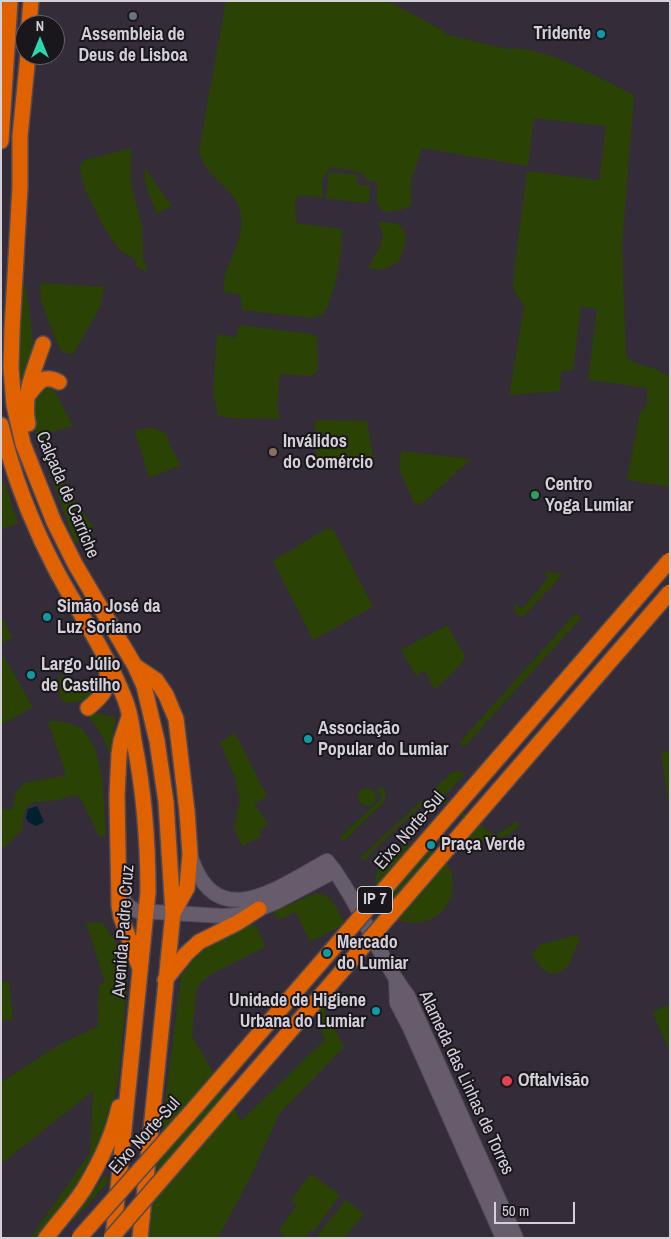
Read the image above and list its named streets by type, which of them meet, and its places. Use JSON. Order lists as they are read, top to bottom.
{
  "streets": {
    "highway": [
      "Calçada de Carriche",
      "Eixo Norte-Sul",
      "IP 7",
      "Avenida Padre Cruz"
    ],
    "main road": ["Alameda das Linhas de Torres"]
  },
  "crossings": [
    ["Calçada de Carriche", "Avenida Padre Cruz"],
    ["IP 7", "Avenida Padre Cruz"]
  ],
  "places": [
    "Assembleia de Deus de Lisboa",
    "Tridente",
    "Inválidos do Comércio",
    "Centro Yoga Lumiar",
    "Simão José da Luz Soriano",
    "Largo Júlio de Castilho",
    "Associação Popular do Lumiar",
    "Praça Verde",
    "Mercado do Lumiar",
    "Unidade de Higiene Urbana do Lumiar",
    "Oftalvisão"
  ],
  "scale_bar": "50 m",
  "north": "top"
}
